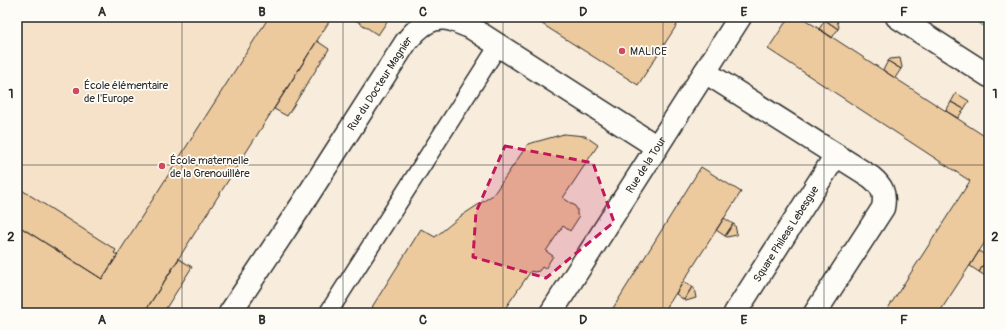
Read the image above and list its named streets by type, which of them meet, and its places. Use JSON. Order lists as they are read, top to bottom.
{
  "streets": {
    "street": ["Rue du Docteur Magnier", "Rue de la Tour", "Square Phileas Lebesgue"]
  },
  "crossings": [
    ["Rue du Docteur Magnier", "Rue de la Tour"]
  ],
  "places": ["MALICE", "École élémentaire de l'Europe", "École maternelle de la Grenouillère"],
  "grid": {
    "columns": [
      "A",
      "B",
      "C",
      "D",
      "E",
      "F"
    ],
    "rows": ["1", "2"]
  }
}
